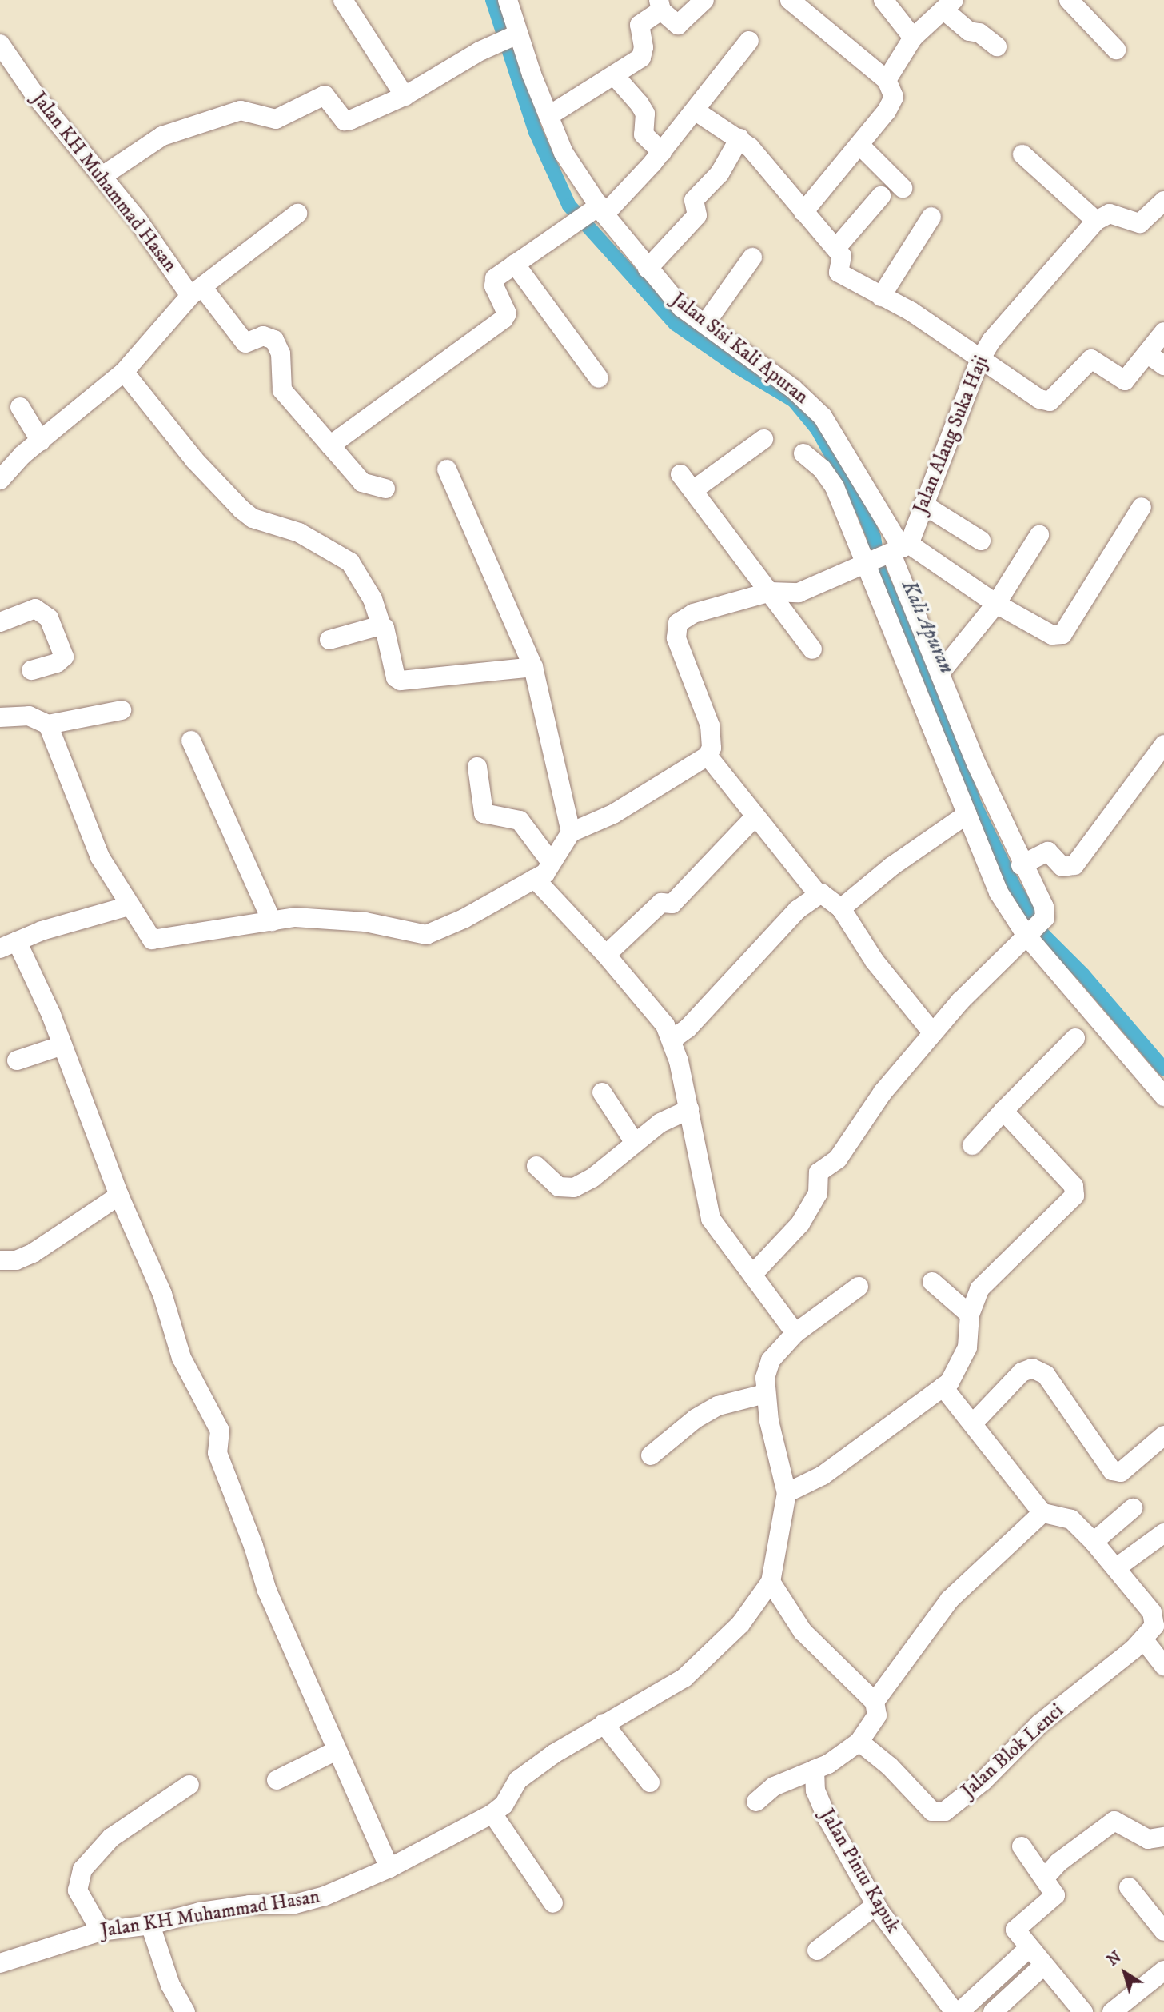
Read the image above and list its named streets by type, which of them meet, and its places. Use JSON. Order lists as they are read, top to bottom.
{
  "streets": {
    "street": [
      "Jalan KH Muhammad Hasan",
      "Jalan Sisi Kali Apuran",
      "Jalan Alang Suka Haji",
      "Jalan Blok Lenci",
      "Jalan Pintu Kapuk"
    ]
  },
  "crossings": [
    ["Jalan Sisi Kali Apuran", "Jalan Alang Suka Haji"]
  ],
  "water": ["Kali Apuran"],
  "north": "top left"
}
